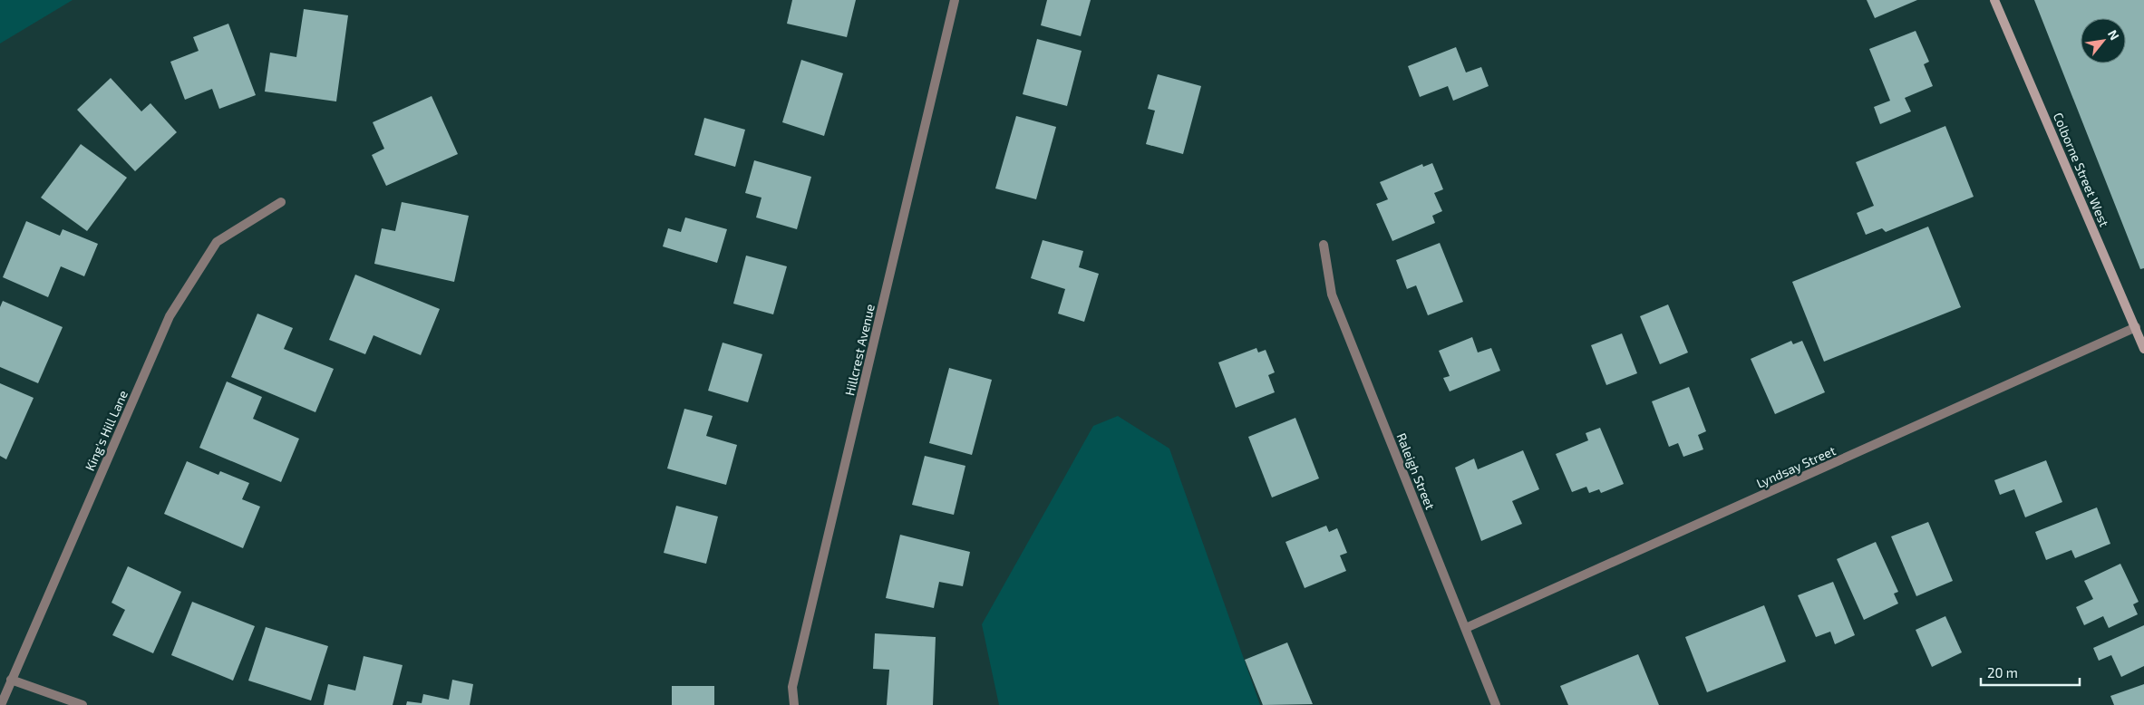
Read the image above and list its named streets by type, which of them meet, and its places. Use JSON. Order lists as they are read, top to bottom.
{
  "streets": {
    "main road": ["Colborne Street West"],
    "street": [
      "Hillcrest Avenue",
      "King's Hill Lane",
      "Lyndsay Street",
      "Raleigh Street"
    ]
  },
  "crossings": [
    ["Colborne Street West", "Lyndsay Street"],
    ["Lyndsay Street", "Raleigh Street"]
  ],
  "scale_bar": "20 m",
  "north": "top right"
}
